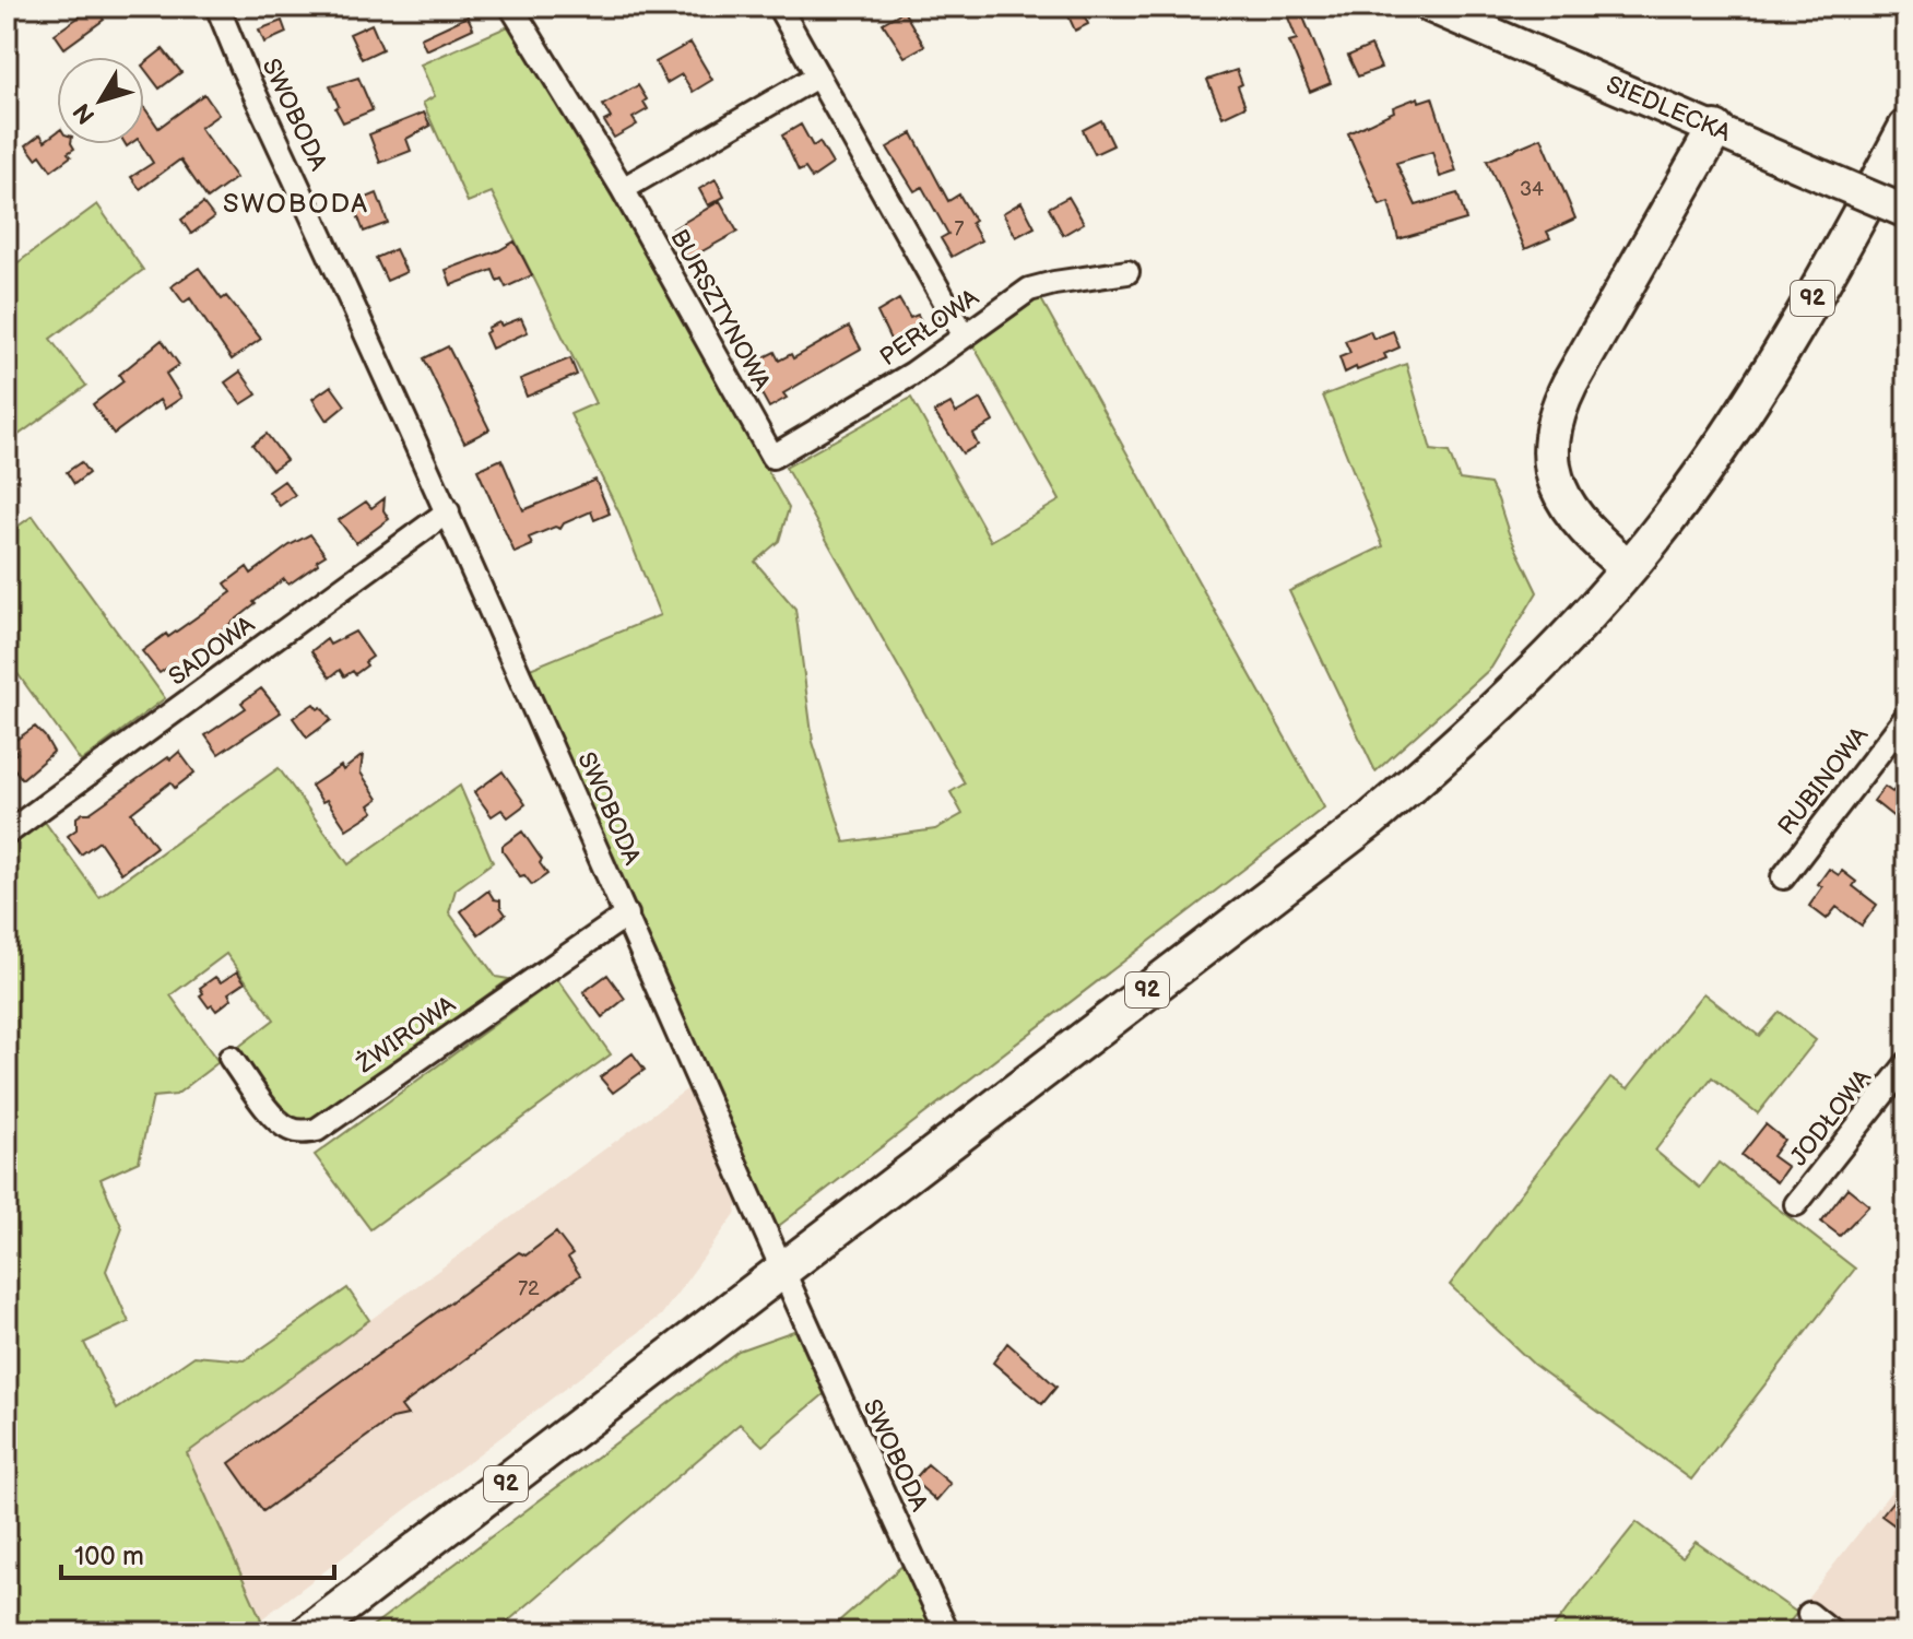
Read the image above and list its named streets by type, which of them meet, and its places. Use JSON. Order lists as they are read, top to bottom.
{
  "streets": {
    "main road": ["SIEDLECKA", "92"],
    "street": [
      "SWOBODA",
      "BURSZTYNOWA",
      "PERŁOWA",
      "SADOWA",
      "RUBINOWA",
      "ŻWIROWA",
      "JODŁOWA"
    ]
  },
  "crossings": [
    ["SWOBODA", "92"],
    ["SWOBODA", "SADOWA"],
    ["SWOBODA", "ŻWIROWA"],
    ["BURSZTYNOWA", "PERŁOWA"]
  ],
  "districts": ["SWOBODA"],
  "house_numbers": ["34", "7", "72"],
  "scale_bar": "100 m",
  "north": "bottom left"
}
